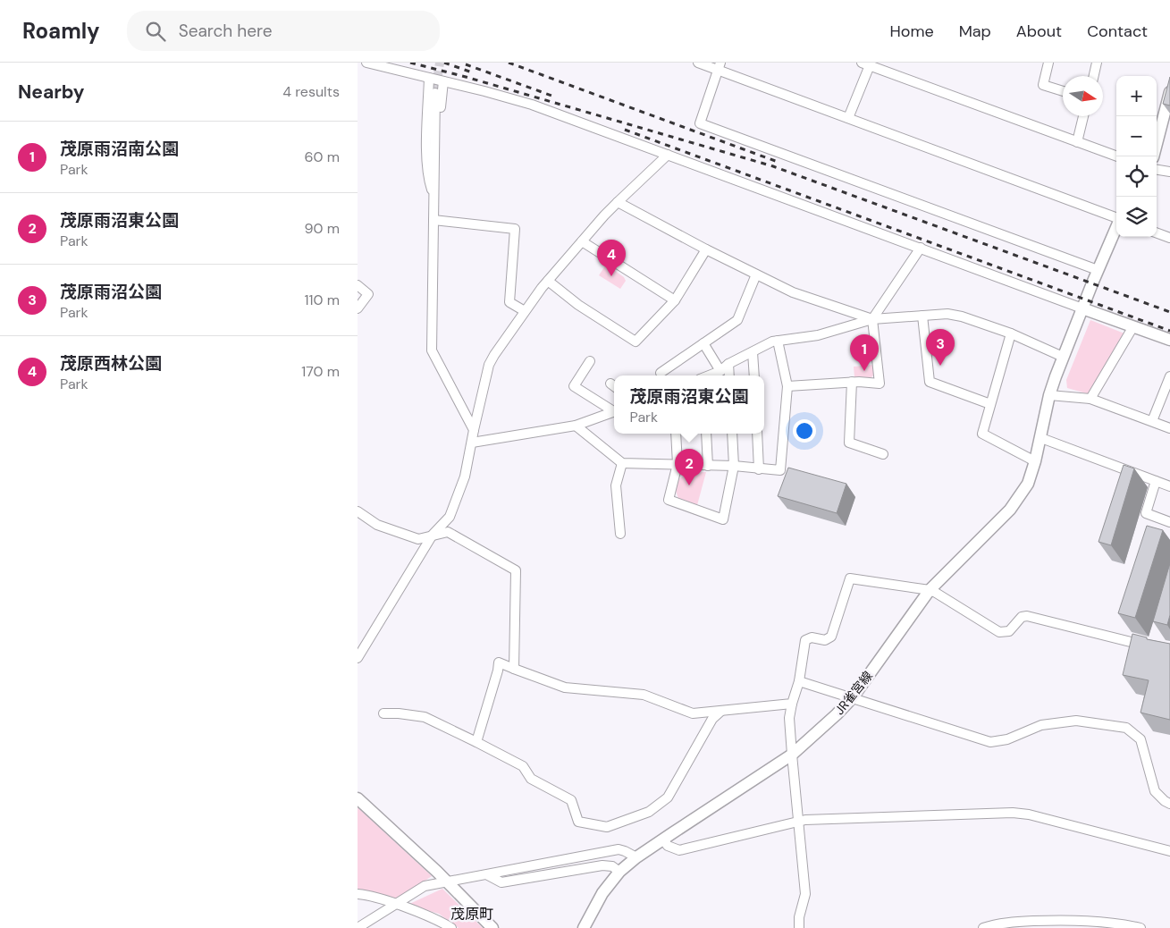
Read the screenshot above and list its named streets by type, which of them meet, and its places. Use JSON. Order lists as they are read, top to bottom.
{
  "streets": {
    "street": ["JR雀宮線"]
  },
  "districts": ["茂原町"],
  "north": "right",
  "page": {
    "header": "Roamly",
    "search": "Search here",
    "nav": [
      "Home",
      "Map",
      "About",
      "Contact"
    ],
    "heading": ["Nearby", "4 results"],
    "map_buttons": ["+", "−"],
    "list": [
      {
        "mark": "1",
        "name": "茂原雨沼南公園",
        "note": "Park",
        "value": "60 m"
      },
      {
        "mark": "2",
        "name": "茂原雨沼東公園",
        "note": "Park",
        "value": "90 m"
      },
      {
        "mark": "3",
        "name": "茂原雨沼公園",
        "note": "Park",
        "value": "110 m"
      },
      {
        "mark": "4",
        "name": "茂原西林公園",
        "note": "Park",
        "value": "170 m"
      }
    ],
    "pins": [
      "4",
      "3",
      "1",
      "2"
    ],
    "popup": ["茂原雨沼東公園", "Park"]
  }
}
